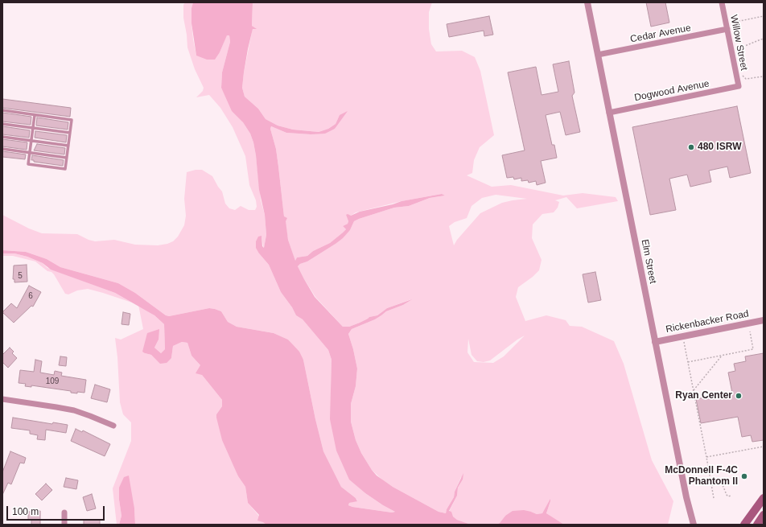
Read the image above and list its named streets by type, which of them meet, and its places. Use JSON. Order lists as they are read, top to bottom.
{
  "streets": {
    "street": [
      "Cedar Avenue",
      "Willow Street",
      "Dogwood Avenue",
      "Elm Street",
      "Rickenbacker Road"
    ]
  },
  "crossings": [
    ["Cedar Avenue", "Willow Street"],
    ["Cedar Avenue", "Elm Street"],
    ["Willow Street", "Dogwood Avenue"],
    ["Dogwood Avenue", "Elm Street"],
    ["Elm Street", "Rickenbacker Road"]
  ],
  "places": ["480 ISRW", "Ryan Center", "McDonnell F-4C Phantom II"],
  "house_numbers": ["5", "6", "109"],
  "scale_bar": "100 m"
}
